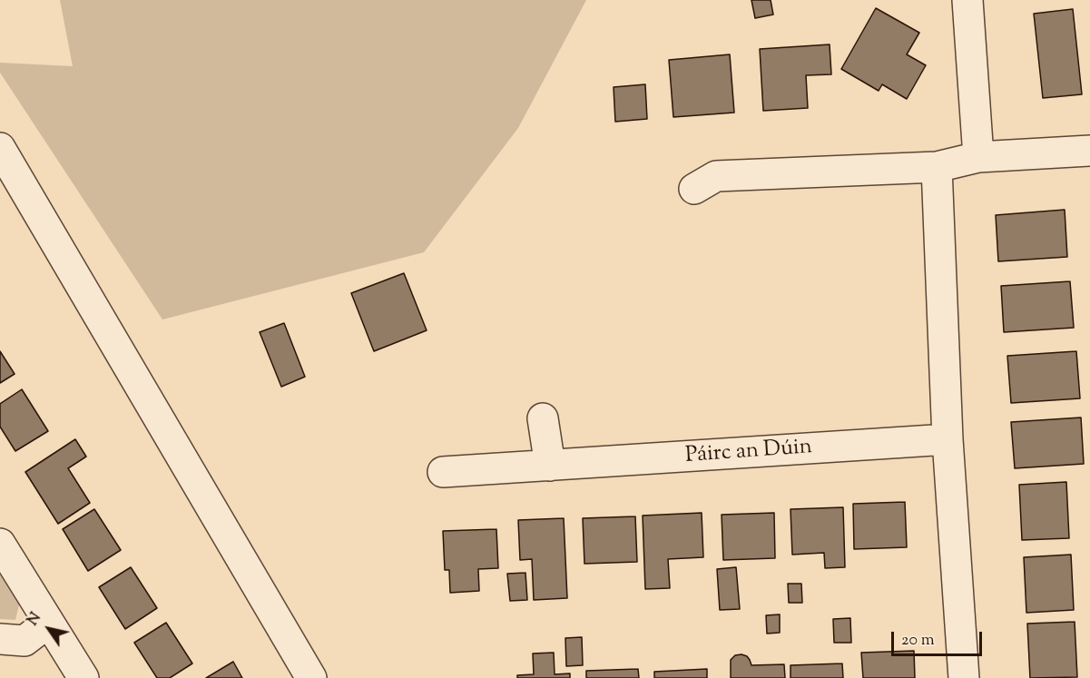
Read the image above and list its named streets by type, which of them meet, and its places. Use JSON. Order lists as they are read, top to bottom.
{
  "streets": {
    "street": ["Páirc an Dúin"]
  },
  "scale_bar": "20 m",
  "north": "top left"
}
